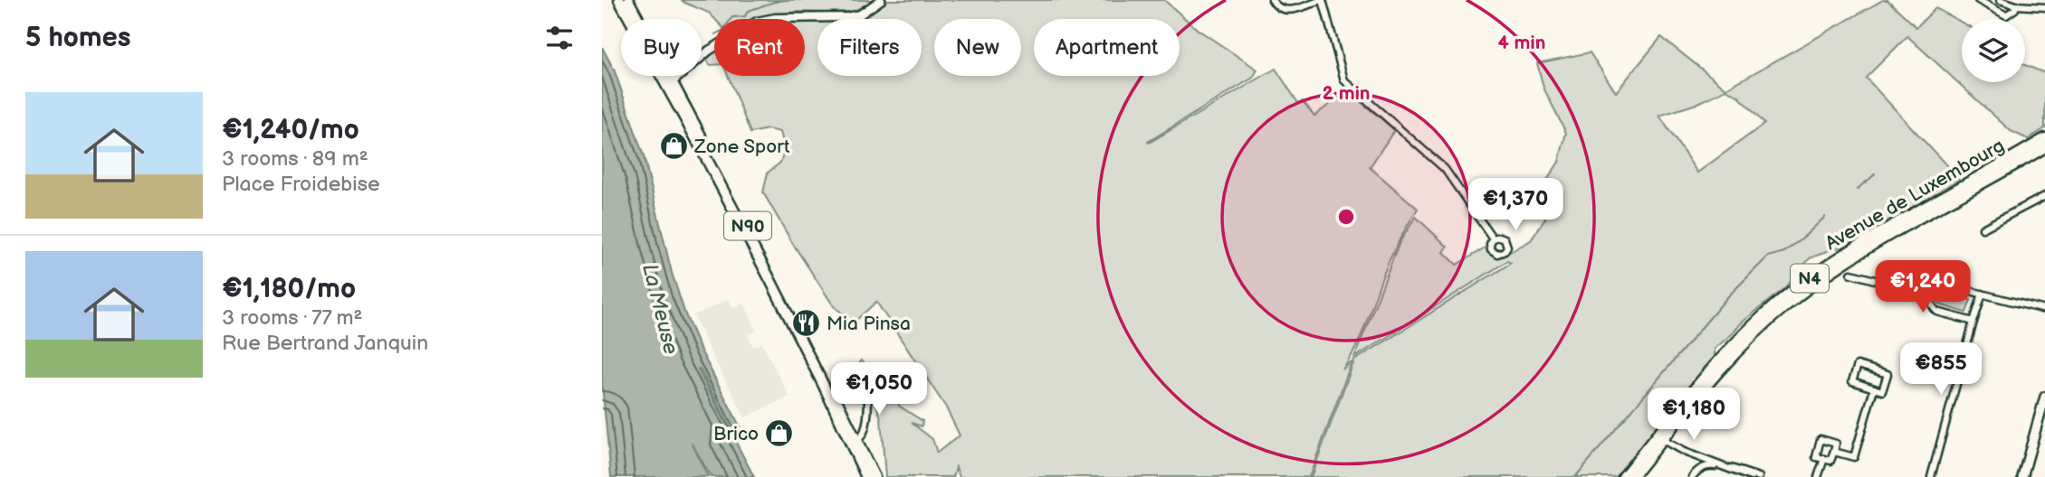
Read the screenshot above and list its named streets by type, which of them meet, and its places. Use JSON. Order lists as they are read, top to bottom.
{
  "streets": {
    "main road": ["Avenue de Luxembourg", "N90", "N4"]
  },
  "water": ["La Meuse"],
  "places": {
    "shop": ["Zone Sport", "Brico"],
    "restaurant": ["Mia Pinsa"]
  },
  "page": {
    "heading": "5 homes",
    "chip": [
      "Buy",
      "Rent",
      "Filters",
      "New",
      "Apartment"
    ],
    "list": [
      {
        "name": "€1,240/mo",
        "note": "3 rooms · 89 m² · Place Froidebise"
      },
      {
        "name": "€1,180/mo",
        "note": "3 rooms · 77 m² · Rue Bertrand Janquin"
      }
    ],
    "price": [
      "€1,370",
      "€1,240",
      "€855",
      "€1,050",
      "€1,180"
    ]
  },
  "rings": ["4 min", "2 min"]
}
